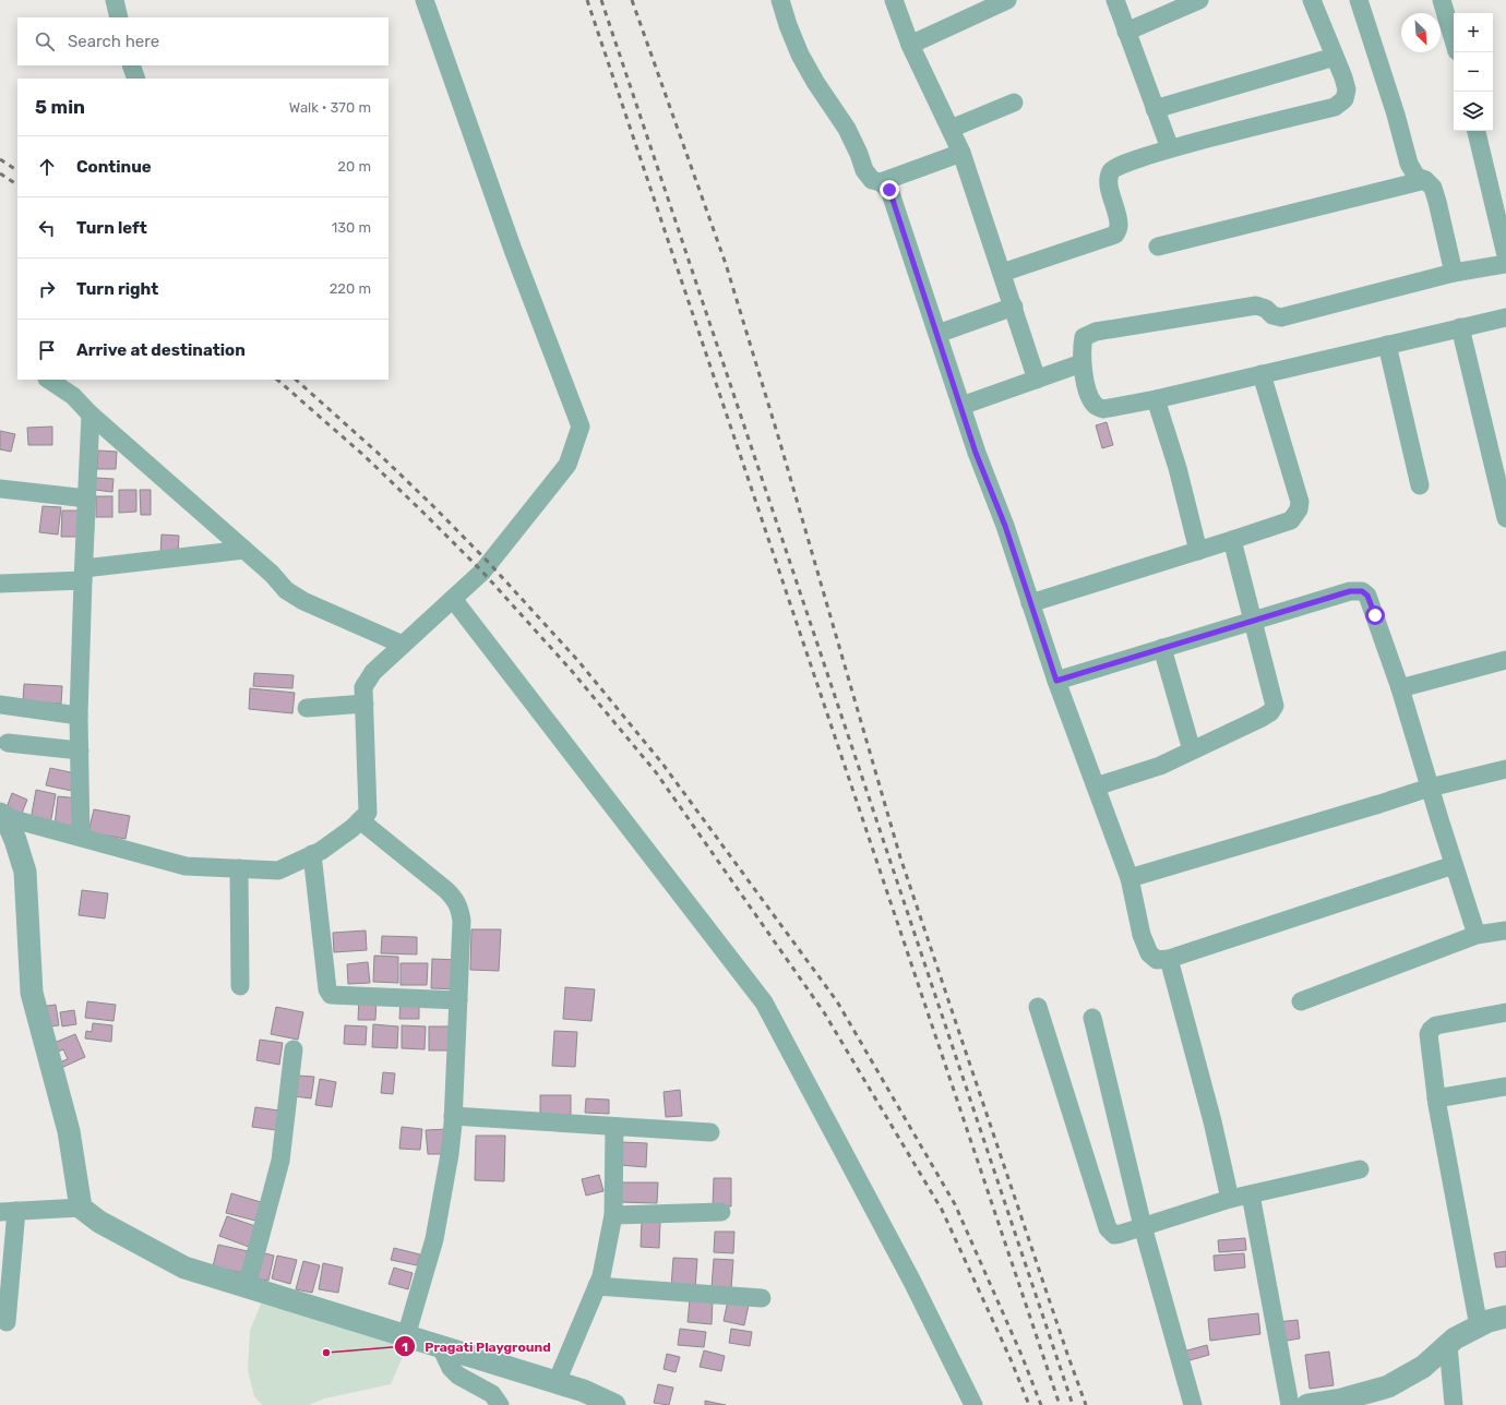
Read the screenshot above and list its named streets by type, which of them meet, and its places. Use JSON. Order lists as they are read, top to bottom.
{
  "places": ["Pragati Playground"],
  "north": "bottom right",
  "page": {
    "map_buttons": ["+", "−"],
    "search": "Search here",
    "heading": ["5 min", "Walk · 370 m"],
    "list": [
      ["Continue", "20 m"],
      ["Turn left", "130 m"],
      ["Turn right", "220 m"],
      "Arrive at destination"
    ]
  }
}
